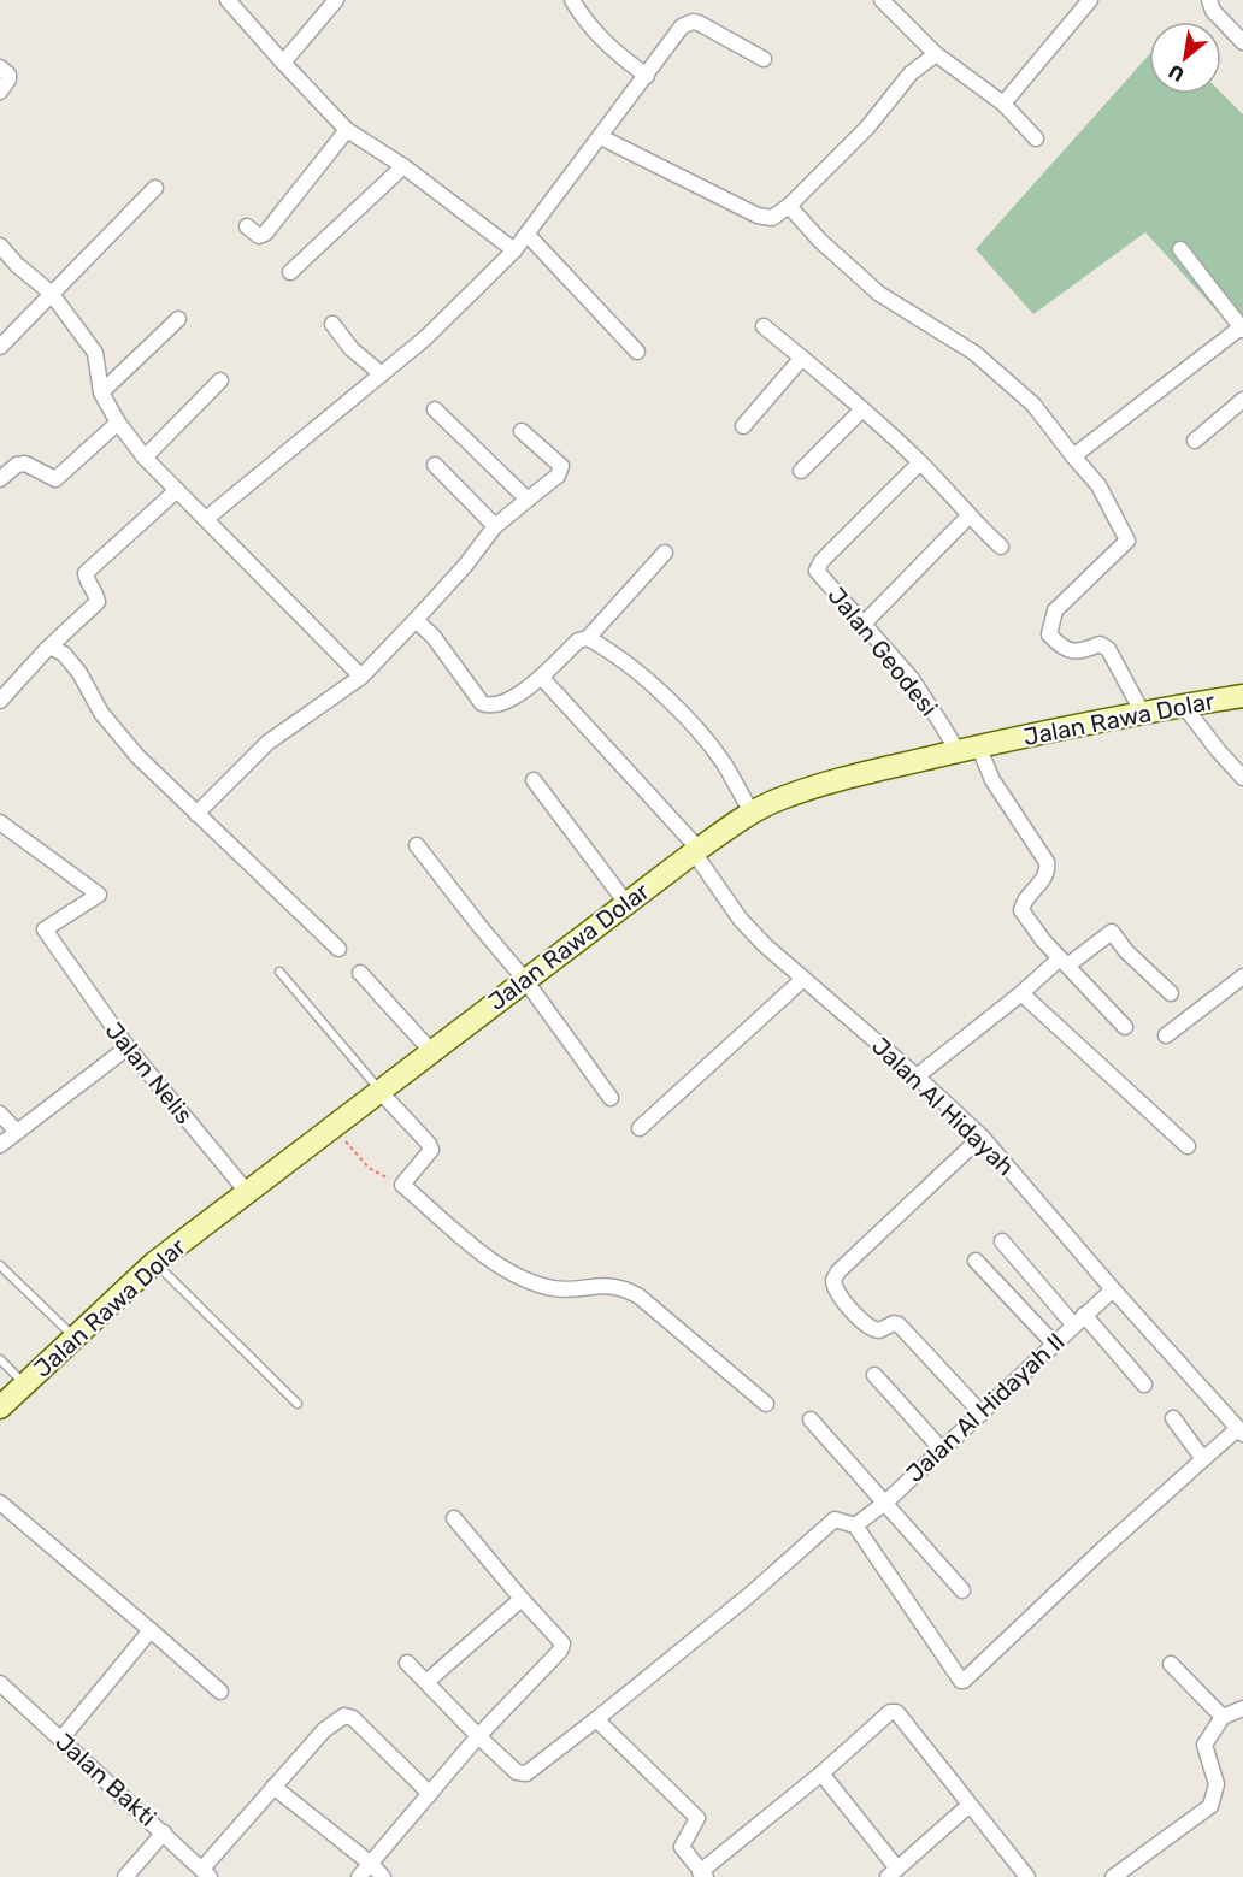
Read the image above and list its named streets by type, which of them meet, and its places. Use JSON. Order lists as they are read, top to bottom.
{
  "streets": {
    "street": [
      "Jalan Geodesi",
      "Jalan Rawa Dolar",
      "Jalan Nelis",
      "Jalan Al Hidayah",
      "Jalan Al Hidayah II",
      "Jalan Bakti"
    ]
  },
  "crossings": [
    ["Jalan Geodesi", "Jalan Rawa Dolar"],
    ["Jalan Rawa Dolar", "Jalan Nelis"],
    ["Jalan Rawa Dolar", "Jalan Al Hidayah"],
    ["Jalan Al Hidayah", "Jalan Al Hidayah II"]
  ],
  "north": "bottom left"
}
